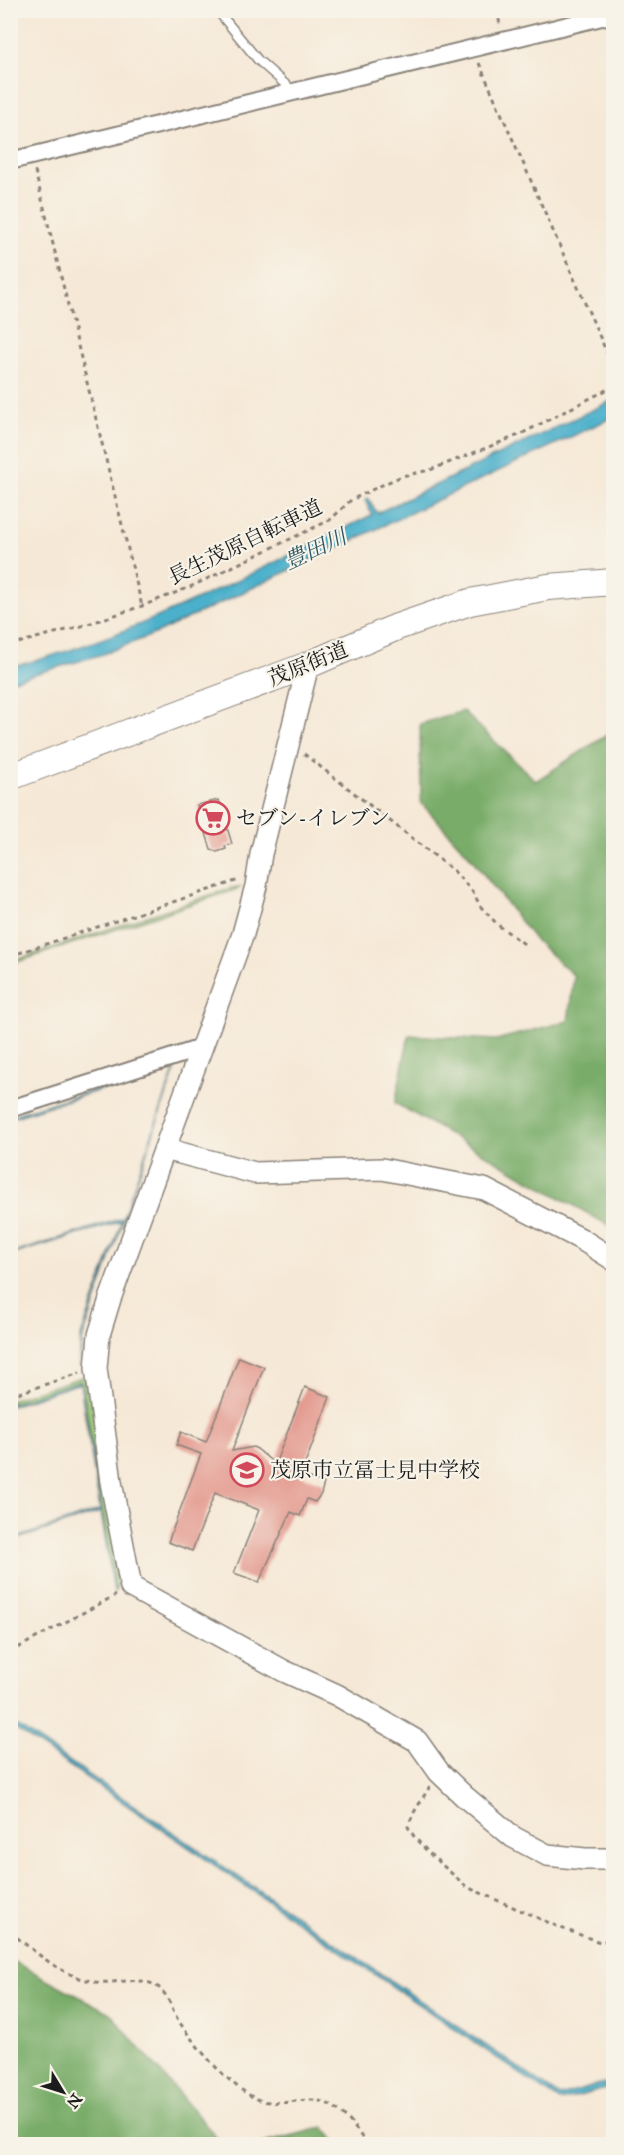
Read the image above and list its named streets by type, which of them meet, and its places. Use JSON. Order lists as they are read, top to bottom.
{
  "streets": {
    "main road": ["茂原街道"],
    "path": ["長生茂原自転車道"]
  },
  "water": ["豊田川"],
  "places": {
    "supermarket": ["セブン-イレブン"],
    "school or university": ["茂原市立冨士見中学校"]
  },
  "north": "bottom right"
}
